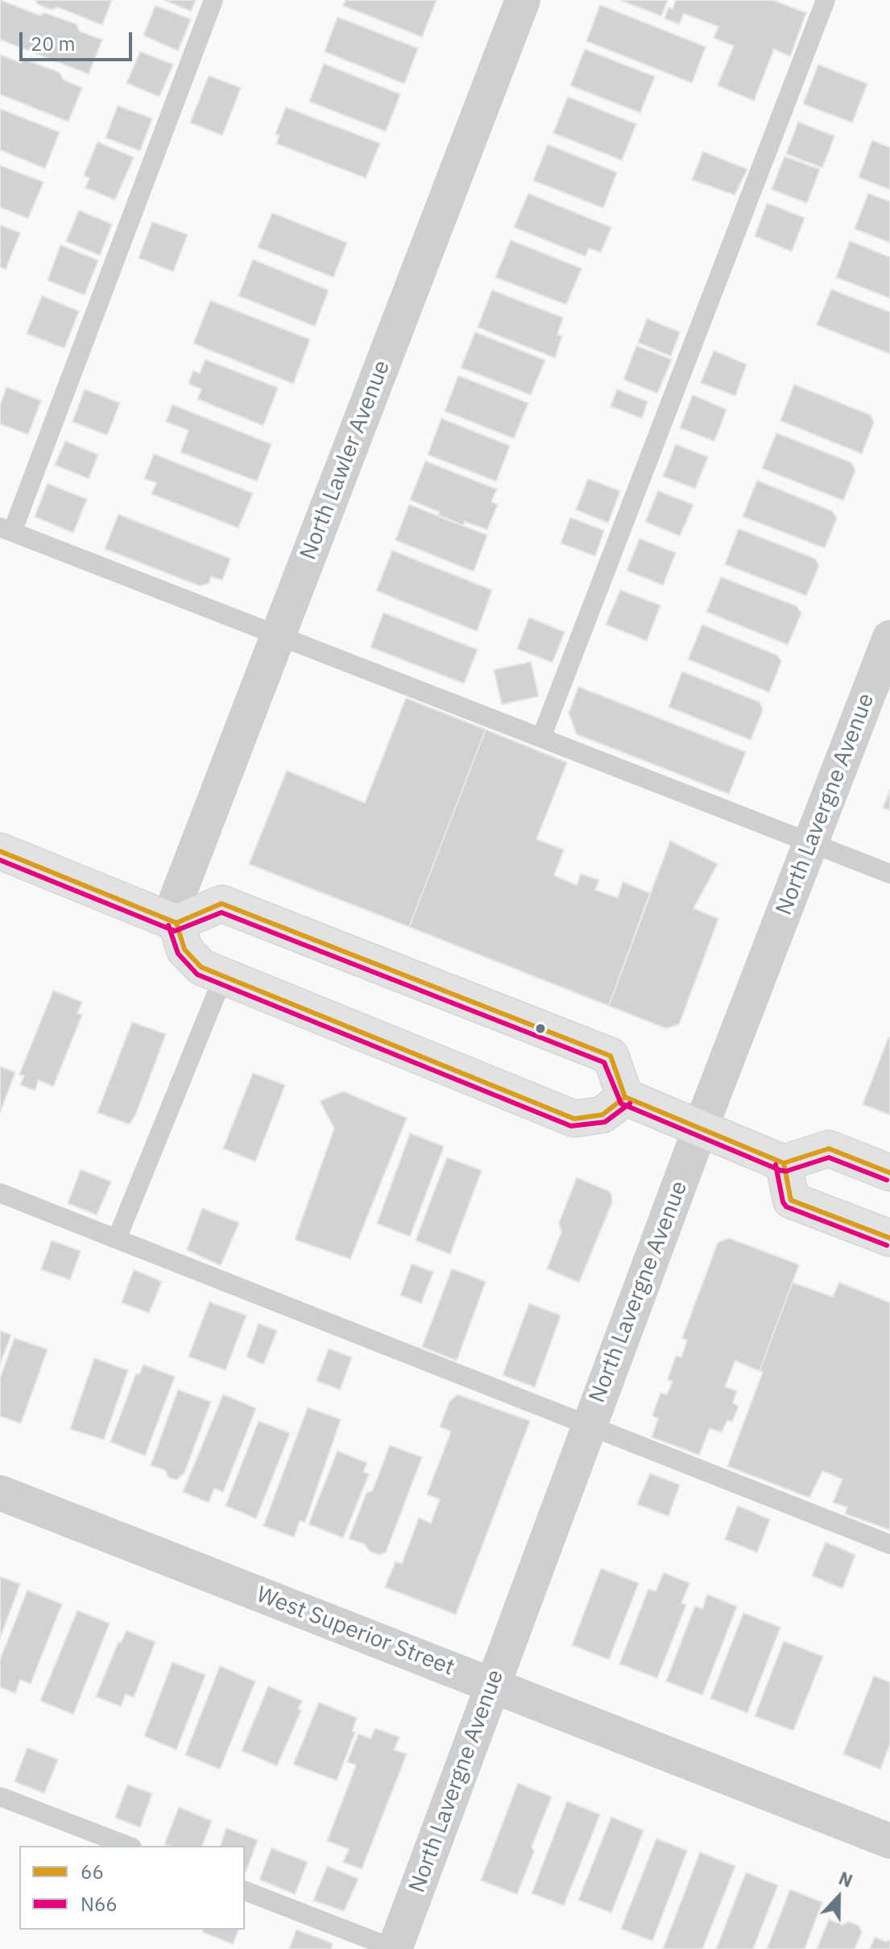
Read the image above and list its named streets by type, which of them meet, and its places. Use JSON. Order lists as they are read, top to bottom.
{
  "streets": {
    "street": ["North Lawler Avenue", "North Lavergne Avenue", "West Superior Street"]
  },
  "crossings": [
    ["North Lavergne Avenue", "West Superior Street"]
  ],
  "lines": ["transit line 66", "transit line N66"],
  "legend": ["66", "N66"],
  "scale_bar": "20 m",
  "north": "top"
}
